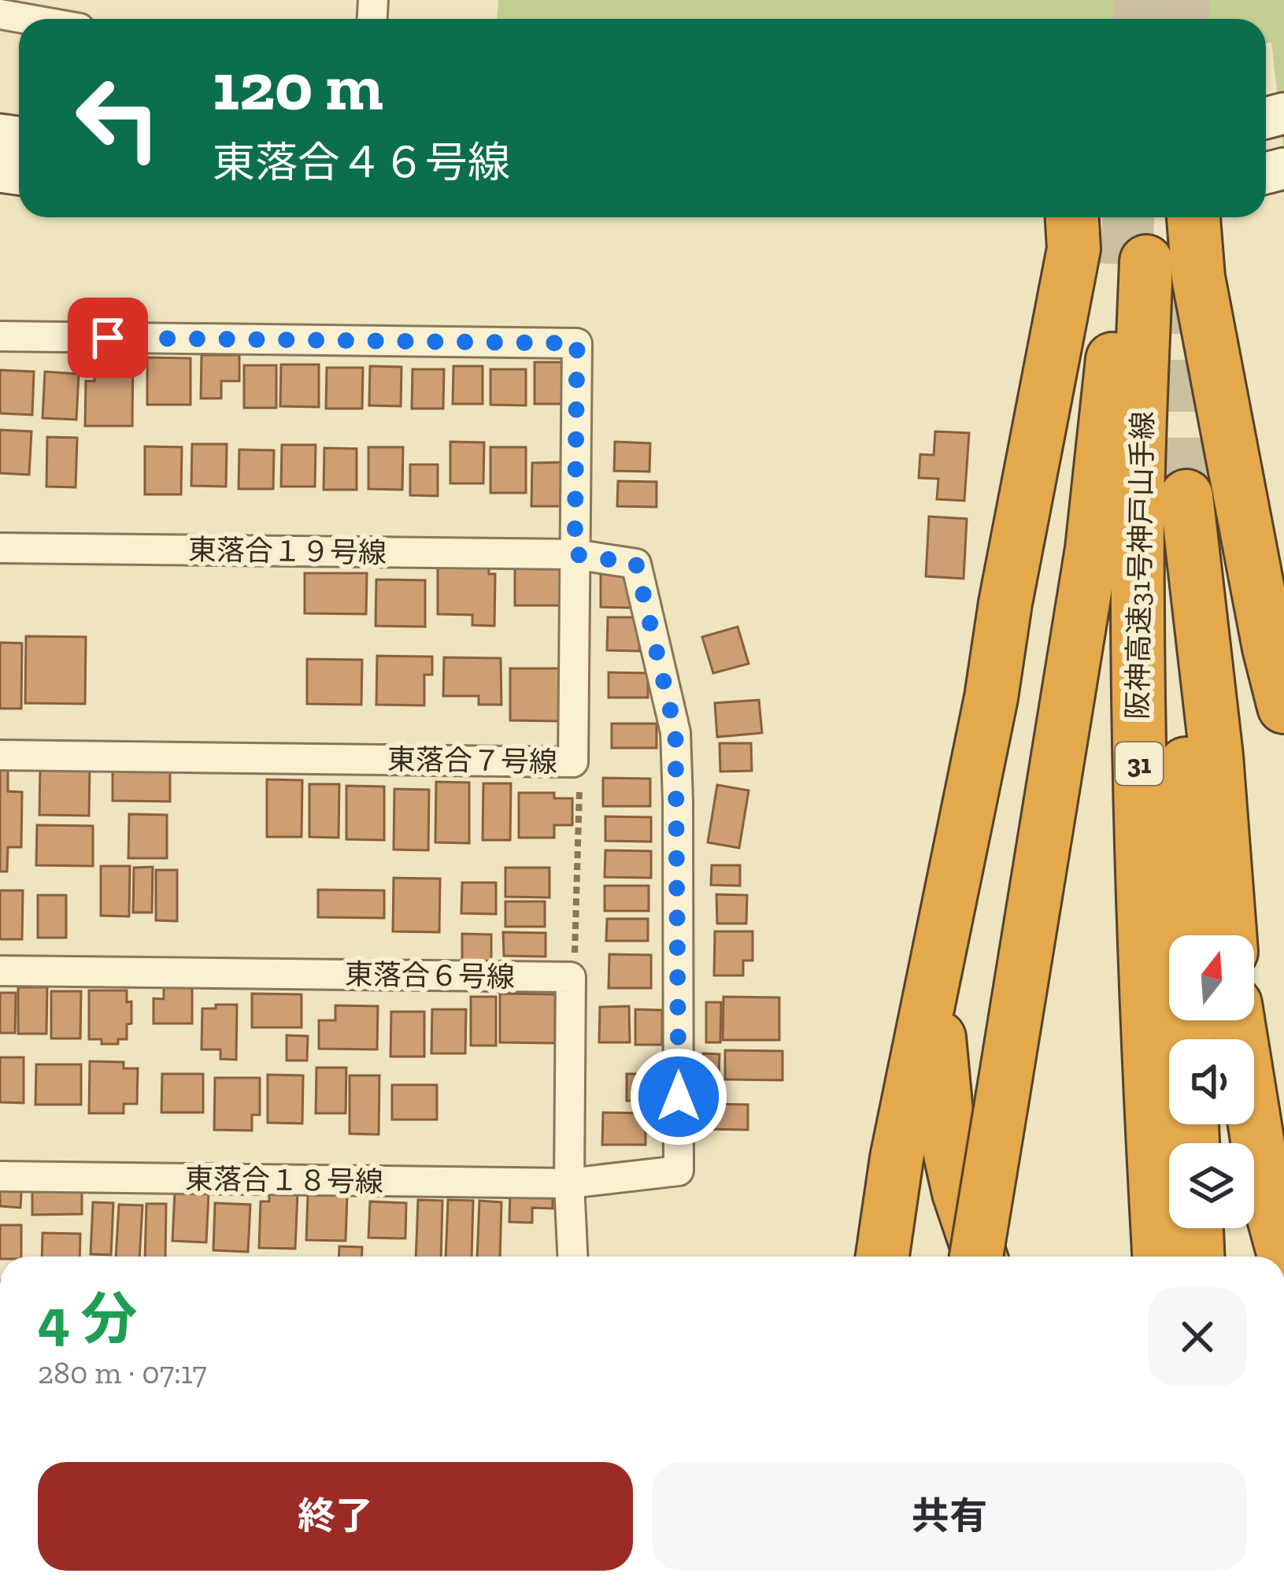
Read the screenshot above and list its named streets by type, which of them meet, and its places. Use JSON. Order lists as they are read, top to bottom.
{
  "streets": {
    "highway": ["阪神高速31号神戸山手線", "31"],
    "street": [
      "東落合１９号線",
      "東落合７号線",
      "東落合６号線",
      "東落合１８号線"
    ]
  },
  "crossings": [
    ["東落合１９号線", "東落合７号線"],
    ["東落合１９号線", "東落合１８号線"]
  ],
  "north": "top",
  "page": {
    "turn": ["120 m", "東落合４６号線"],
    "heading": ["4 分", "280 m · 07:17"],
    "buttons": ["終了", "共有"]
  }
}
